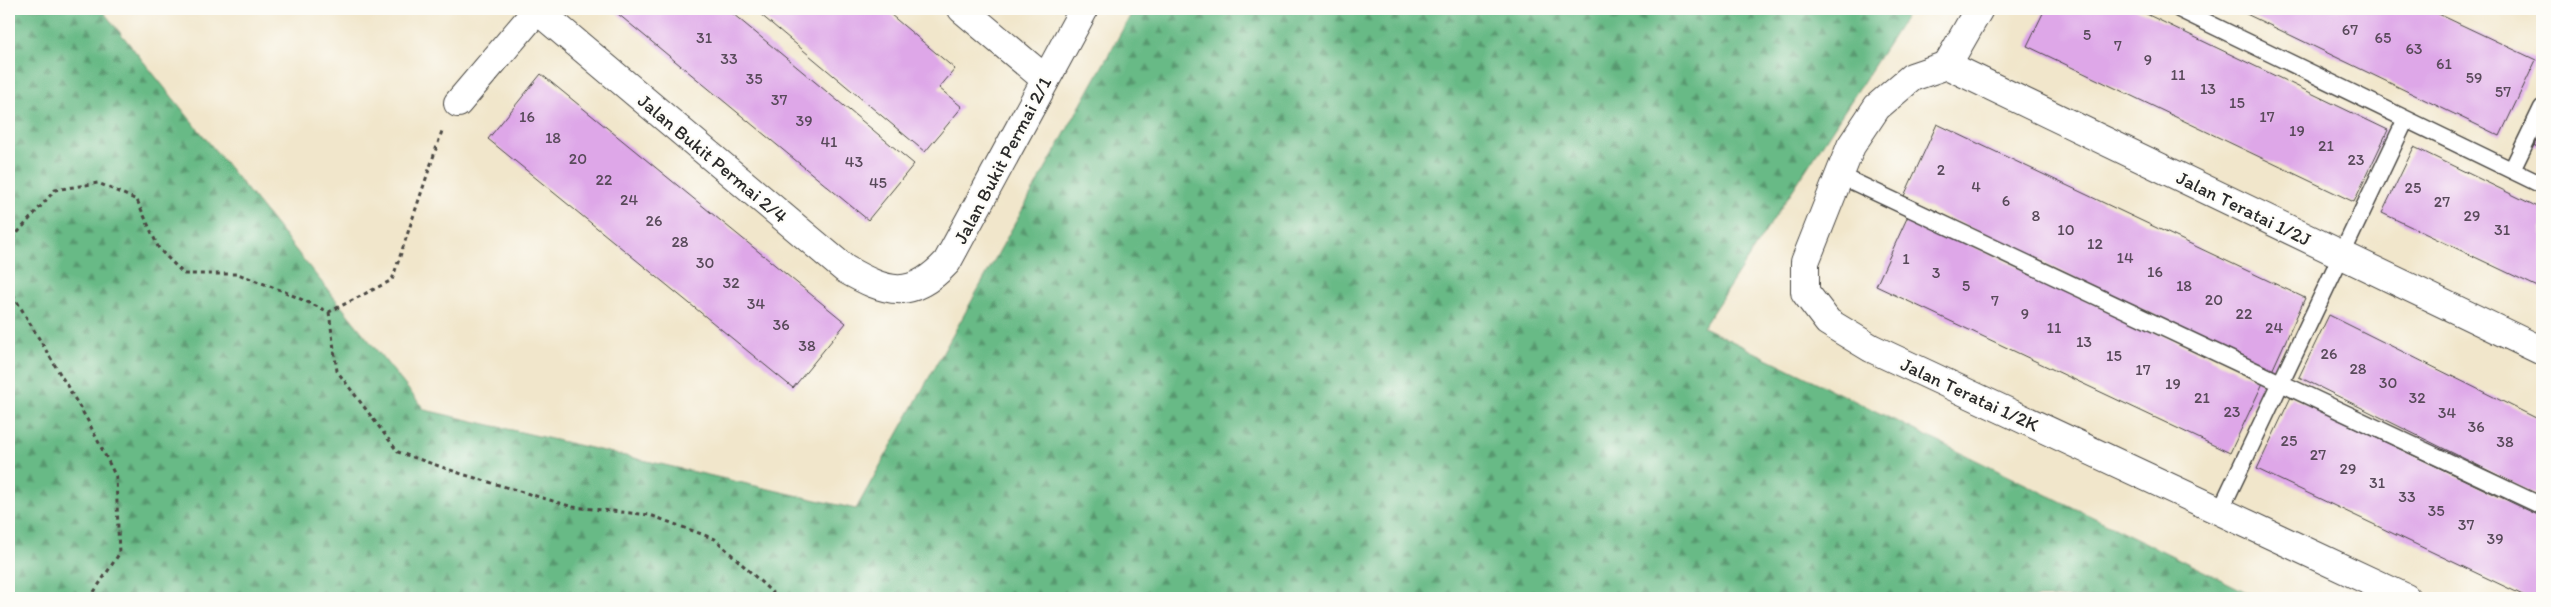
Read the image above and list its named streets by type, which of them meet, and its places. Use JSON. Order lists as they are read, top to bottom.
{
  "streets": {
    "street": [
      "Jalan Bukit Permai 2/4",
      "Jalan Bukit Permai 2/1",
      "Jalan Teratai 1/2J",
      "Jalan Teratai 1/2K"
    ]
  },
  "crossings": [
    ["Jalan Bukit Permai 2/4", "Jalan Bukit Permai 2/1"],
    ["Jalan Teratai 1/2J", "Jalan Teratai 1/2K"]
  ],
  "house_numbers": [
    "67",
    "5",
    "31",
    "65",
    "7",
    "63",
    "33",
    "9",
    "61",
    "11",
    "59",
    "35",
    "13",
    "57",
    "37",
    "15",
    "16",
    "17",
    "39",
    "19",
    "18",
    "41",
    "21",
    "20",
    "23",
    "43",
    "2",
    "22",
    "45",
    "4",
    "25",
    "24",
    "6",
    "27",
    "8",
    "29",
    "26",
    "10",
    "31",
    "28",
    "12",
    "14",
    "1",
    "30",
    "16",
    "3",
    "32",
    "5",
    "18",
    "20",
    "7",
    "34",
    "9",
    "22",
    "36",
    "11",
    "24",
    "13",
    "38",
    "26",
    "15",
    "28",
    "17",
    "30",
    "19",
    "21",
    "32",
    "23",
    "34",
    "36",
    "25",
    "38",
    "27",
    "29",
    "31",
    "33",
    "35",
    "37",
    "39"
  ]
}
